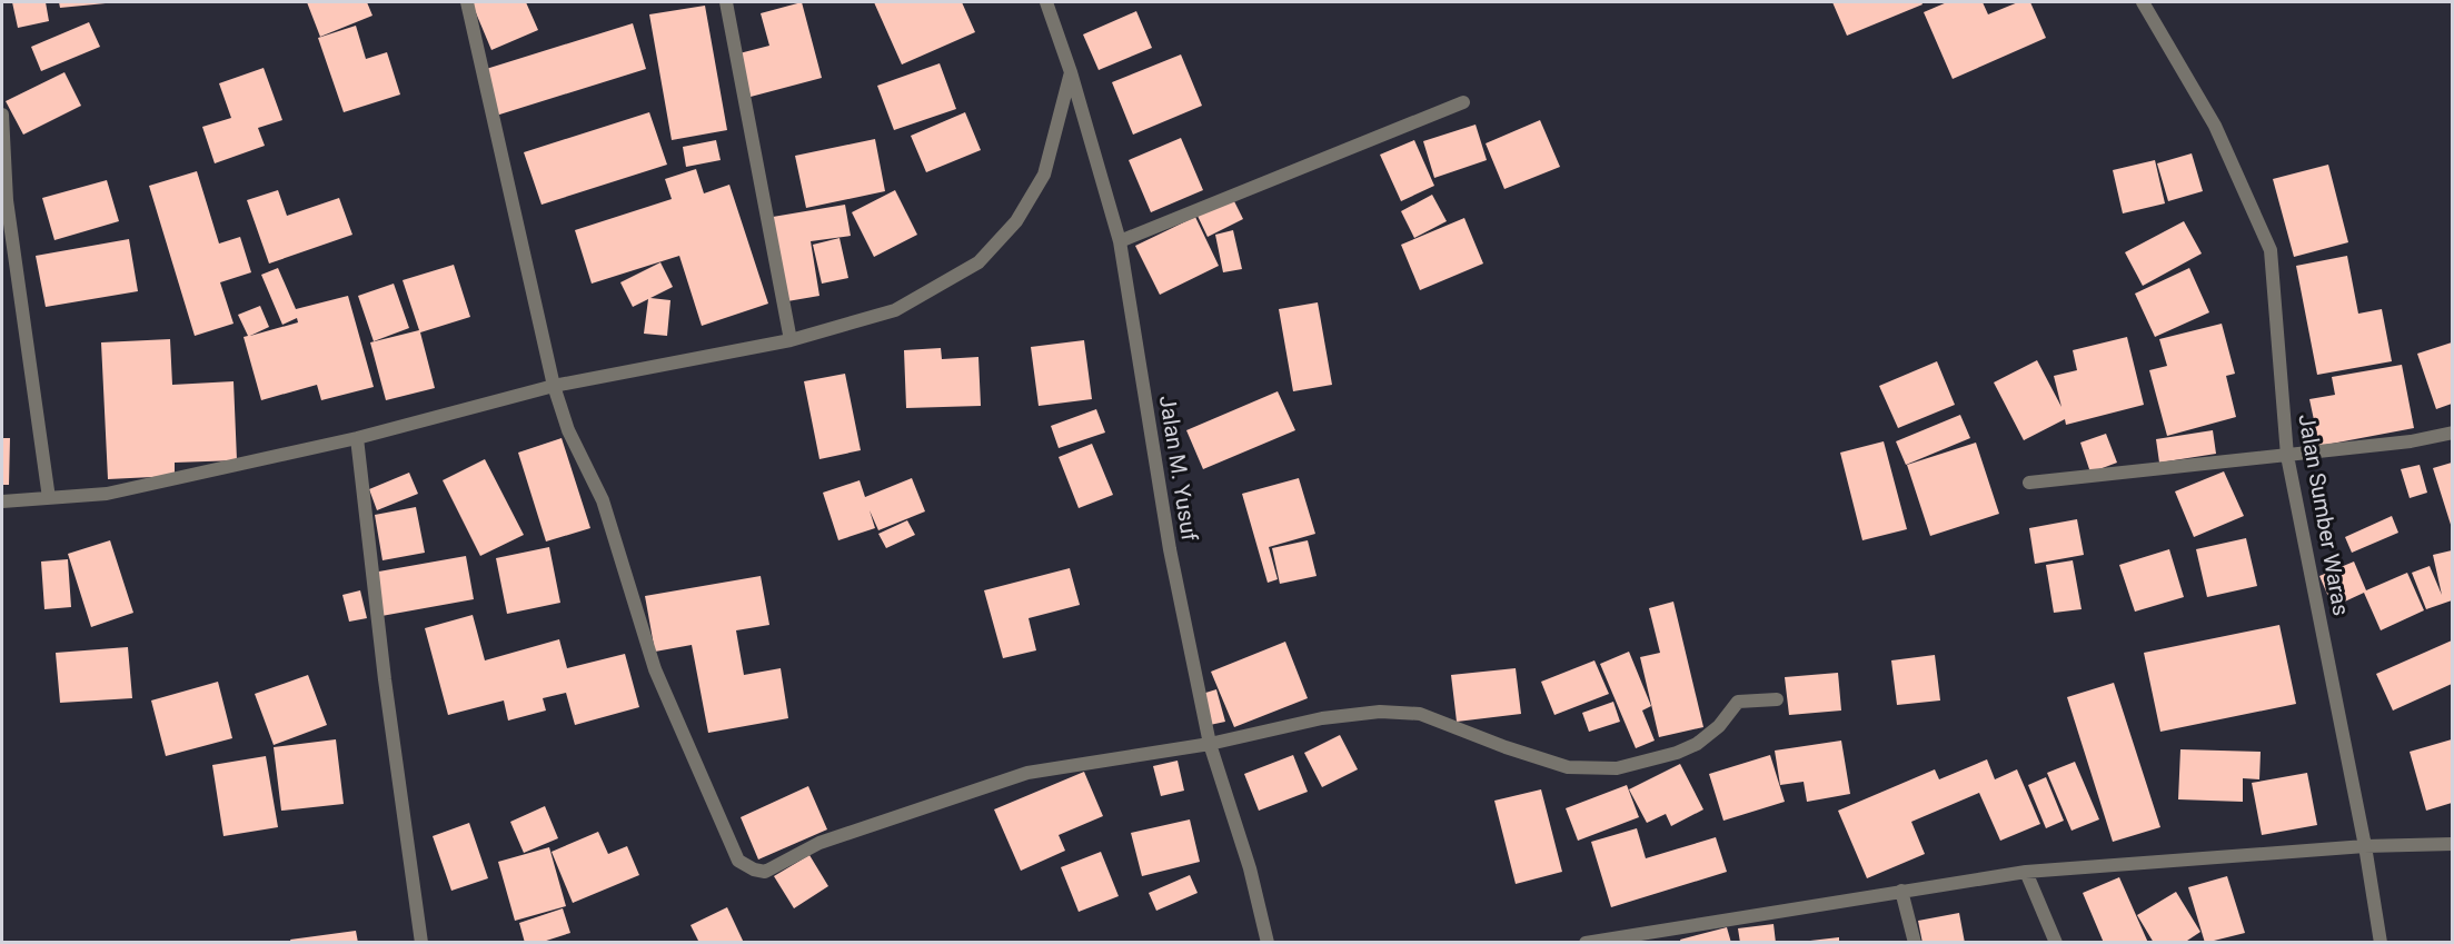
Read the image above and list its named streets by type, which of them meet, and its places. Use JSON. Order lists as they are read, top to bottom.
{
  "streets": {
    "street": ["Jalan M. Yusuf", "Jalan Sumber Waras"]
  }
}
